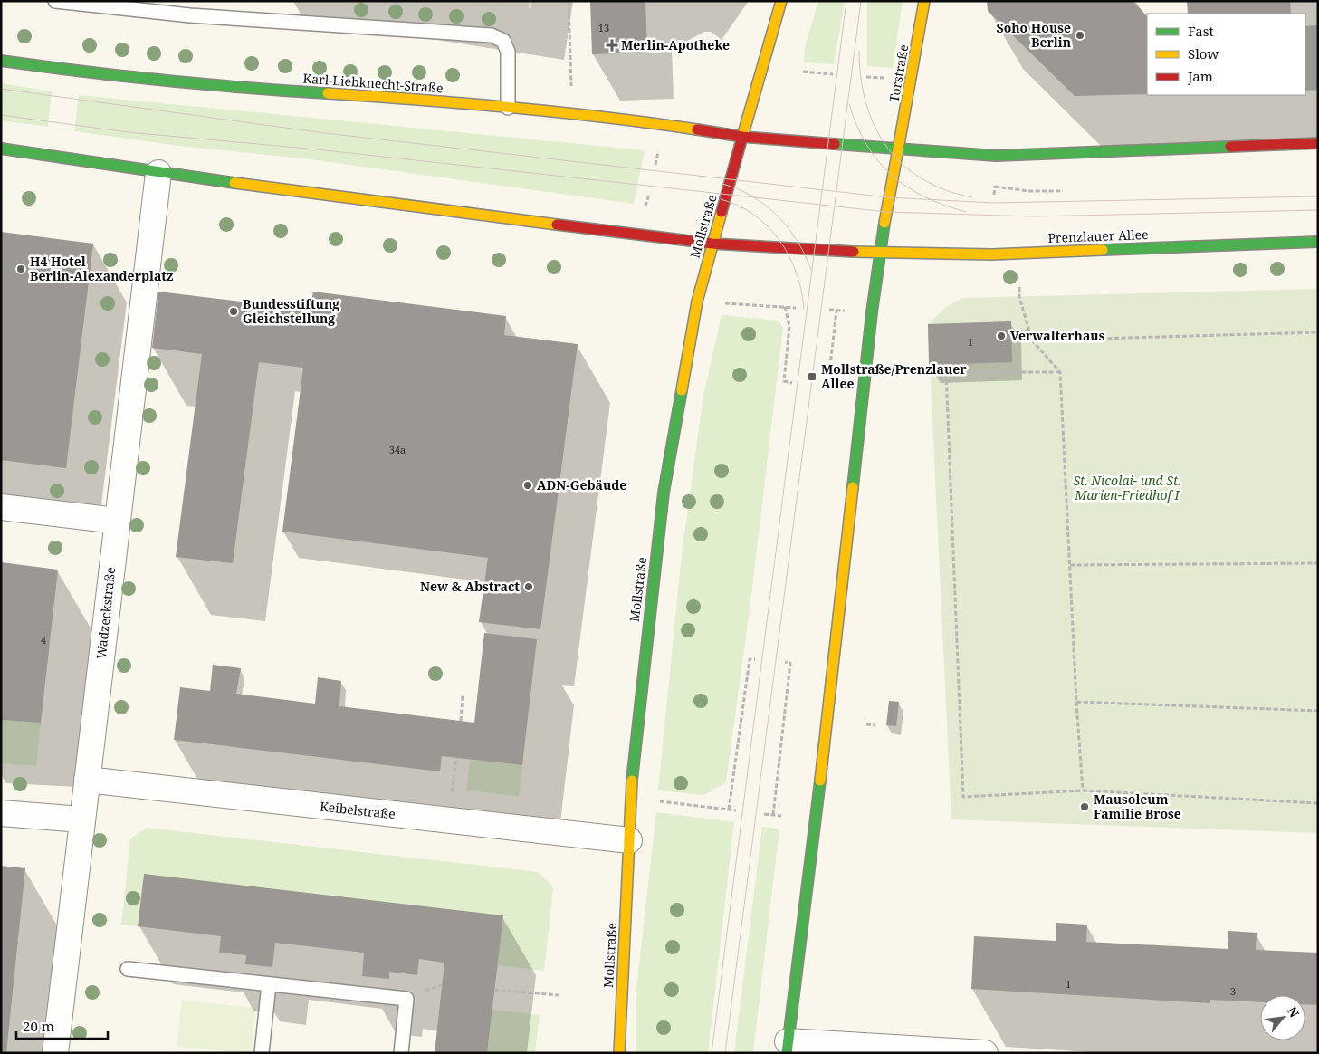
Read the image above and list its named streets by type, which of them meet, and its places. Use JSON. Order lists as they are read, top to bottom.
{
  "streets": {
    "main road": [
      "Torstraße",
      "Karl-Liebknecht-Straße",
      "Mollstraße",
      "Prenzlauer Allee"
    ],
    "street": ["Wadzeckstraße", "Keibelstraße"]
  },
  "crossings": [
    ["Torstraße", "Karl-Liebknecht-Straße"],
    ["Karl-Liebknecht-Straße", "Mollstraße"],
    ["Mollstraße", "Prenzlauer Allee"],
    ["Mollstraße", "Keibelstraße"],
    ["Wadzeckstraße", "Keibelstraße"]
  ],
  "parks": ["St. Nicolai- und St. Marien-Friedhof I"],
  "places": {
    "other": [
      "Soho House Berlin",
      "H4 Hotel Berlin-Alexanderplatz",
      "Bundesstiftung Gleichstellung",
      "Verwalterhaus",
      "ADN-Gebäude",
      "New & Abstract",
      "Mausoleum Familie Brose"
    ],
    "health": ["Merlin-Apotheke"],
    "transit": ["Mollstraße/Prenzlauer Allee"]
  },
  "house_numbers": [
    "13",
    "1",
    "34a",
    "4",
    "1",
    "3"
  ],
  "legend": ["Fast", "Slow", "Jam"],
  "scale_bar": "20 m",
  "north": "top right"
}
